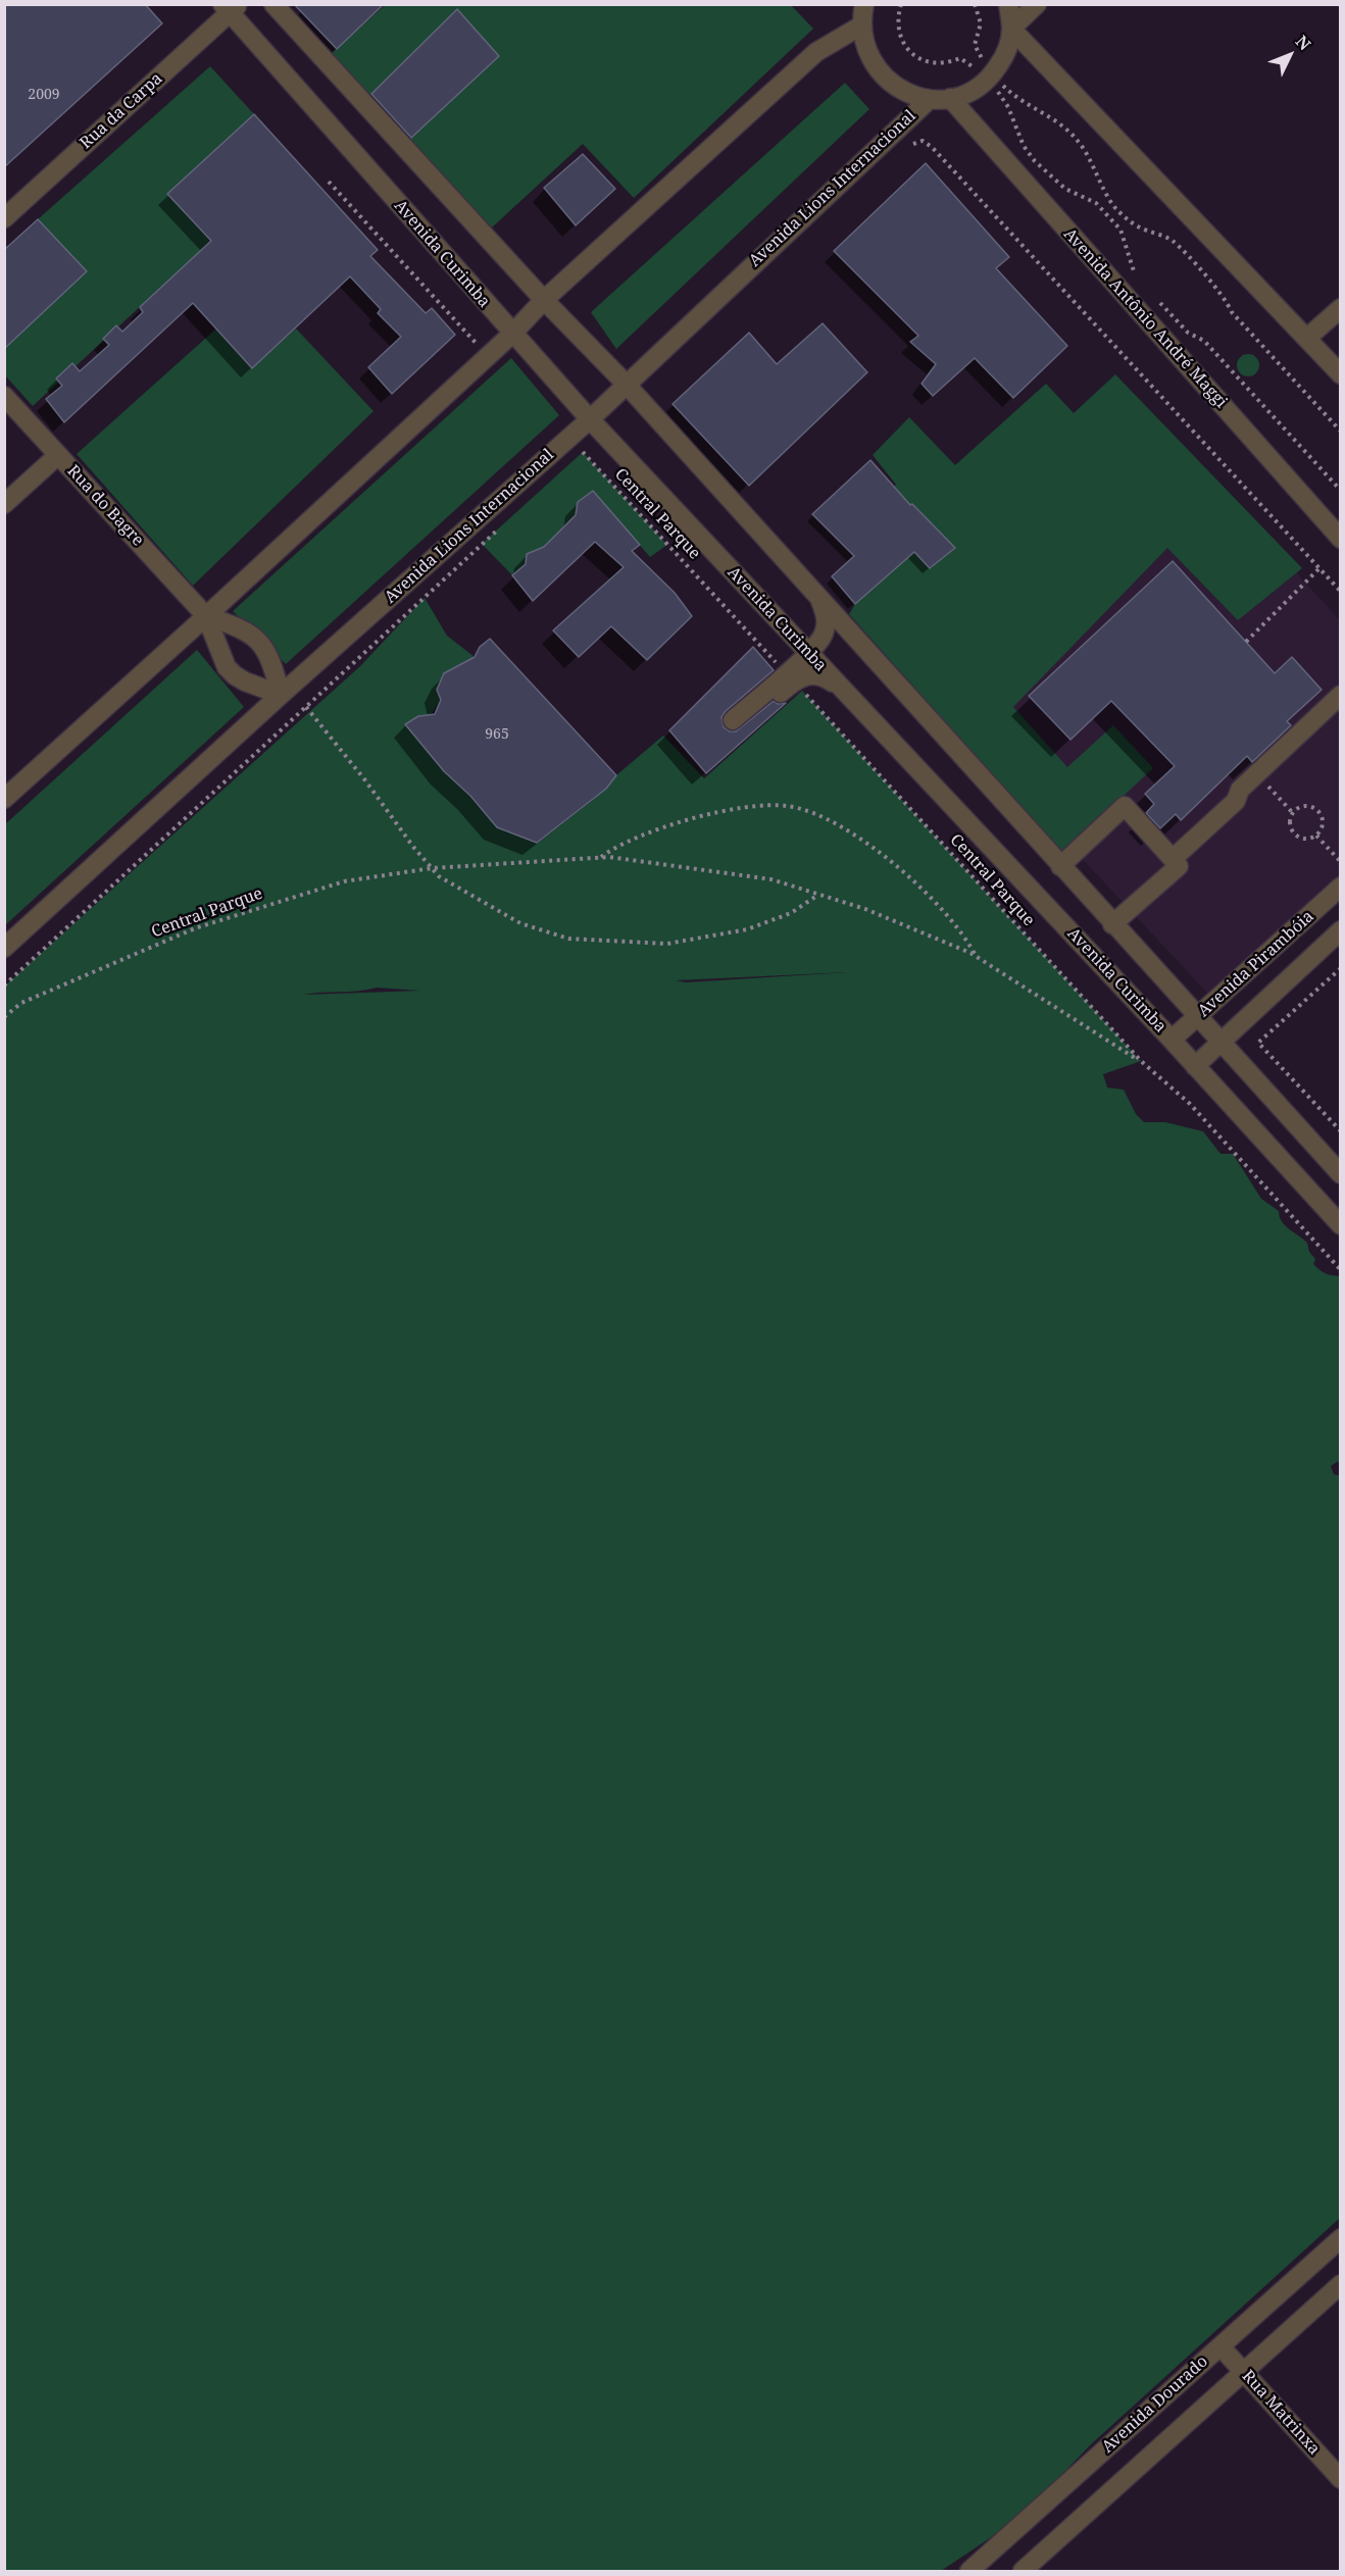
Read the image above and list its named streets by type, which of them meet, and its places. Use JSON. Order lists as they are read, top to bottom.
{
  "streets": {
    "street": [
      "Rua da Carpa",
      "Avenida Lions Internacional",
      "Avenida Curimba",
      "Avenida Antônio André Maggi",
      "Rua do Bagre",
      "Avenida Pirambóia",
      "Avenida Dourado",
      "Rua Matrinxa"
    ],
    "path": ["Central Parque"]
  },
  "crossings": [
    ["Rua da Carpa", "Avenida Curimba"],
    ["Avenida Lions Internacional", "Avenida Curimba"],
    ["Avenida Lions Internacional", "Rua do Bagre"],
    ["Avenida Curimba", "Avenida Pirambóia"],
    ["Avenida Dourado", "Rua Matrinxa"]
  ],
  "house_numbers": ["2009", "965"],
  "north": "top right"
}
